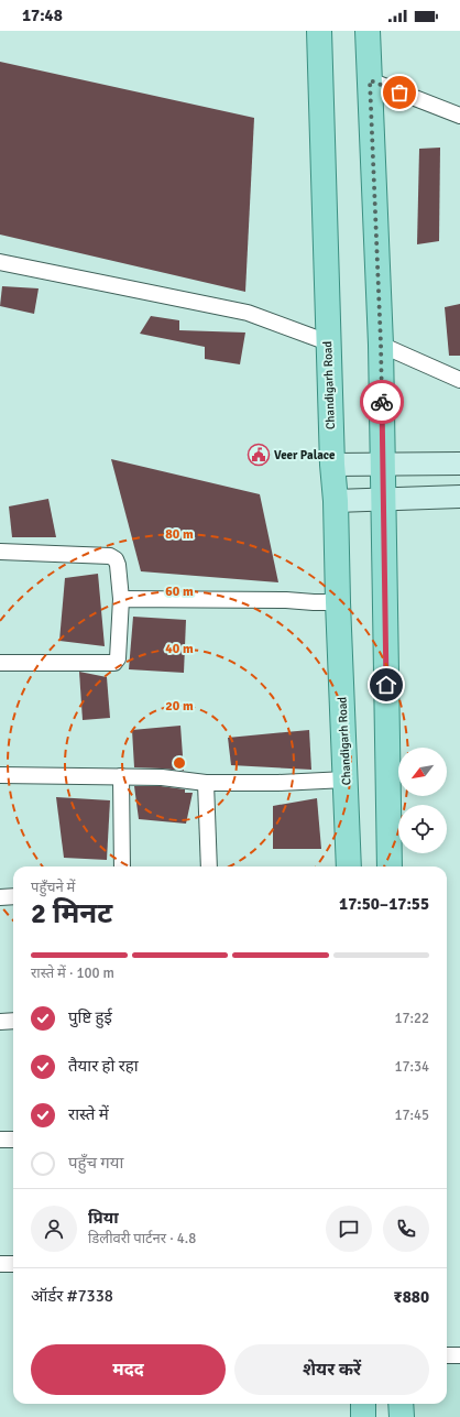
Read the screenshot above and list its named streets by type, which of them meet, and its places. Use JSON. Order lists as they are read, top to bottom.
{
  "streets": {
    "main road": ["Chandigarh Road"]
  },
  "places": {
    "public building": ["Veer Palace"]
  },
  "north": "bottom left",
  "page": {
    "status": "17:48",
    "heading": ["2 मिनट", "पहुँचने में", "17:50–17:55"],
    "panel": [
      "प्रिया",
      "डिलीवरी पार्टनर · 4.8",
      "ऑर्डर #7338",
      "₹880"
    ],
    "bar": "रास्ते में · 100 m",
    "list": [
      ["पुष्टि हुई", "17:22"],
      ["तैयार हो रहा", "17:34"],
      ["रास्ते में", "17:45"],
      "पहुँच गया"
    ],
    "buttons": ["मदद", "शेयर करें"]
  },
  "rings": [
    "80 m",
    "60 m",
    "40 m",
    "20 m"
  ]
}
